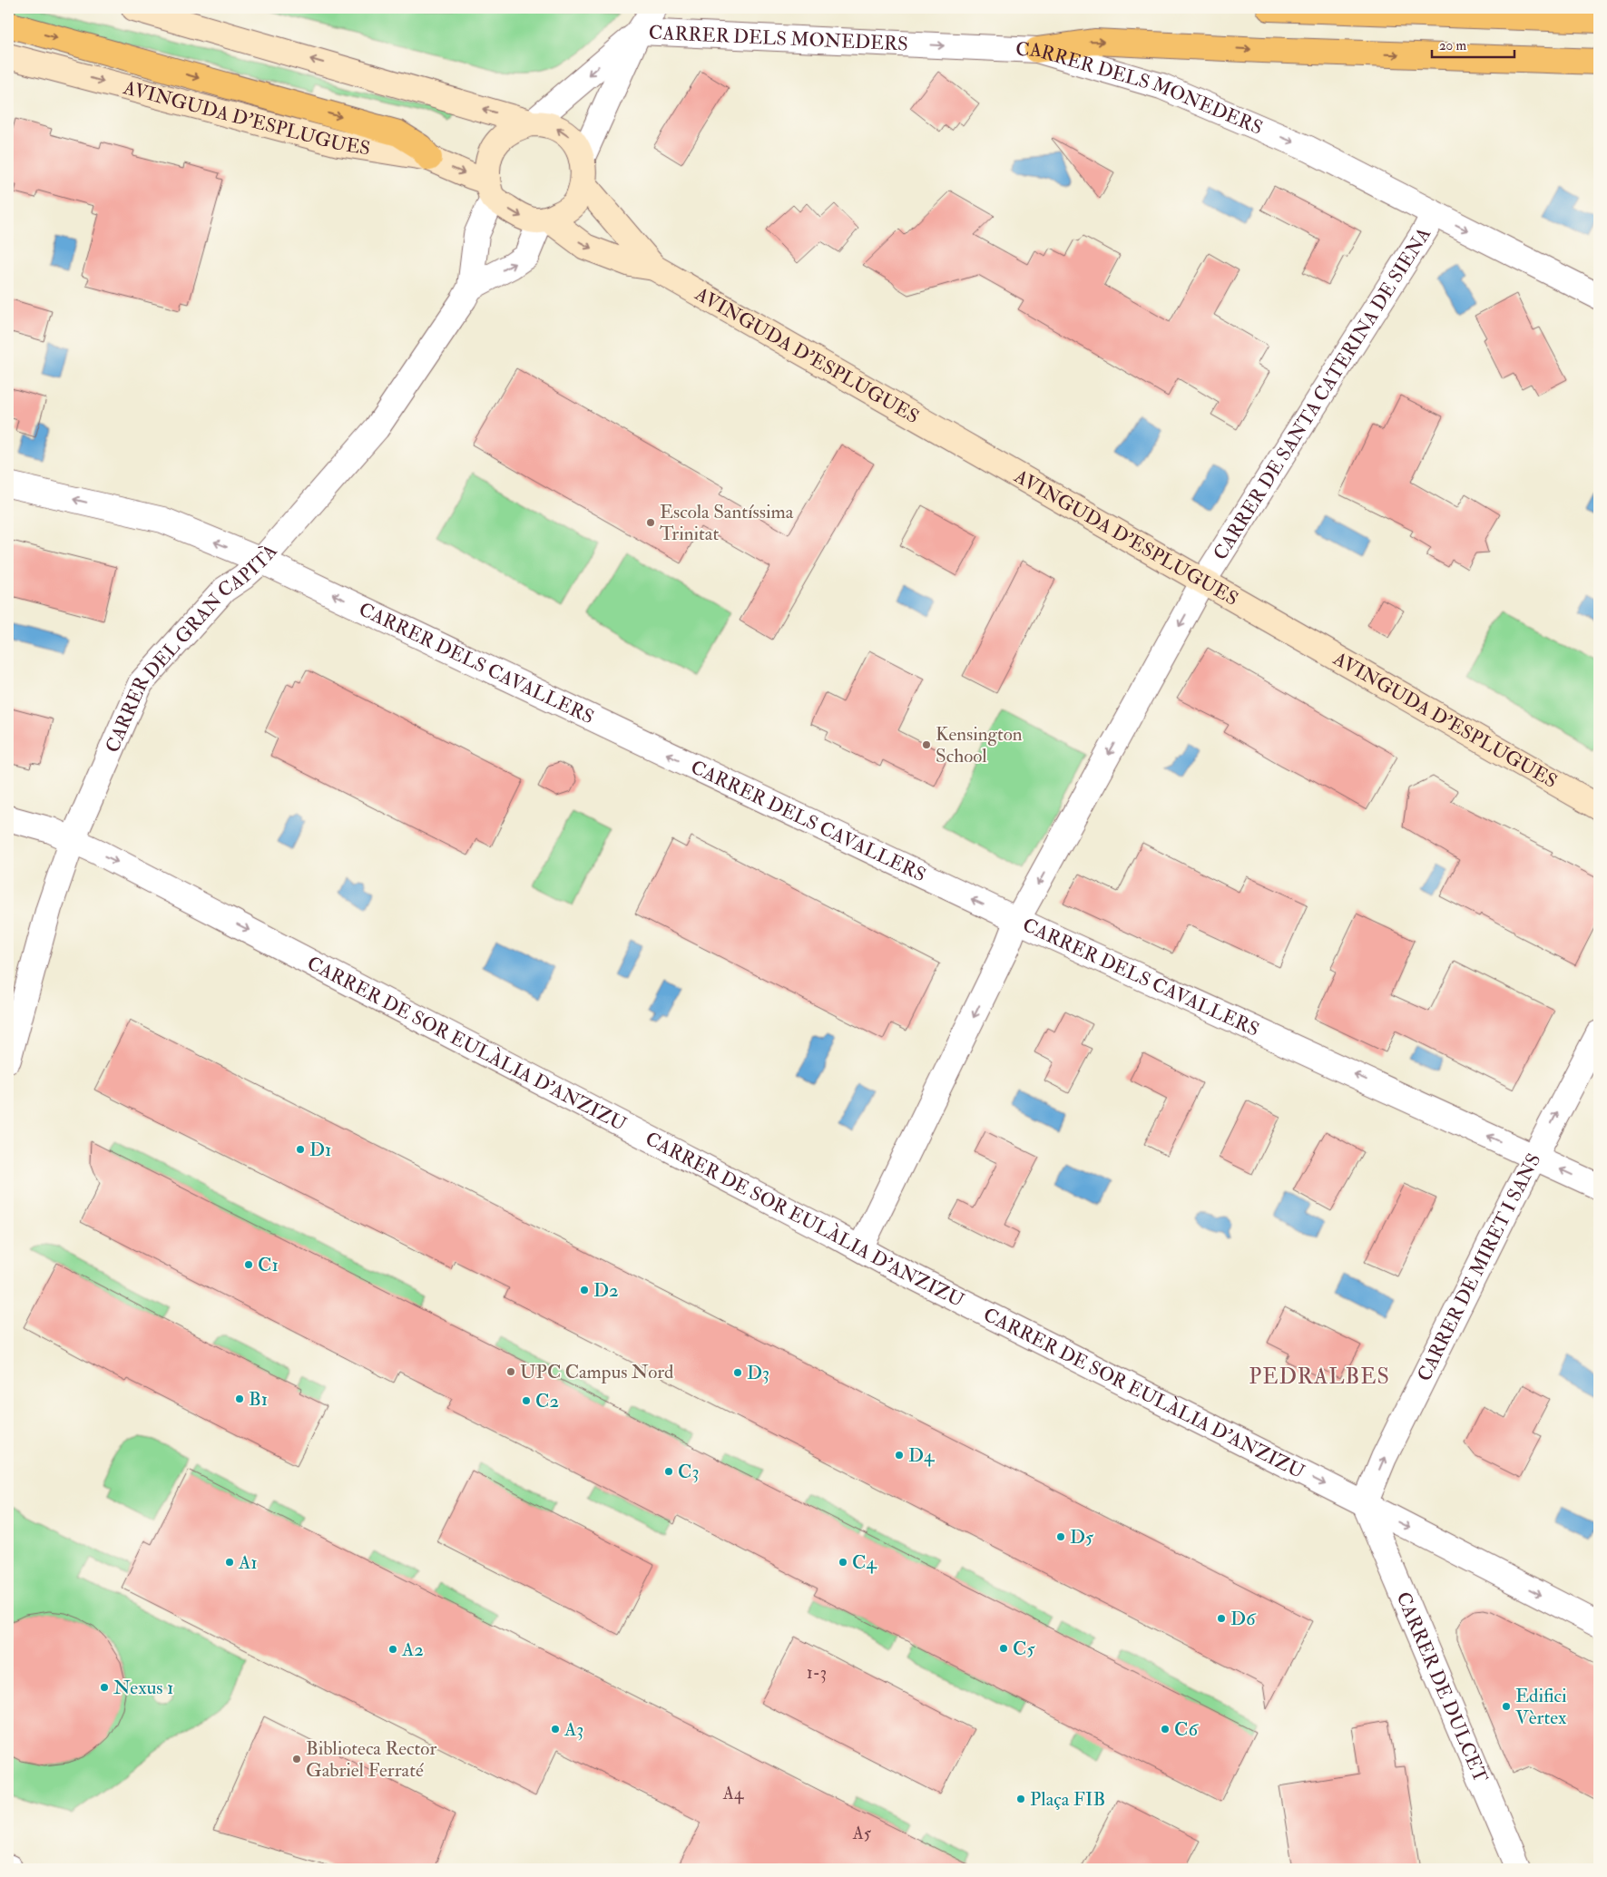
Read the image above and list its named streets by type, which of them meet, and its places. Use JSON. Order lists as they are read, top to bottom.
{
  "streets": {
    "street": [
      "CARRER DELS MONEDERS",
      "AVINGUDA D'ESPLUGUES",
      "CARRER DE SANTA CATERINA DE SIENA",
      "CARRER DEL GRAN CAPITÀ",
      "CARRER DELS CAVALLERS",
      "CARRER DE SOR EULÀLIA D'ANZIZU",
      "CARRER DE MIRET I SANS",
      "CARRER DE DULCET"
    ]
  },
  "crossings": [
    ["CARRER DELS MONEDERS", "CARRER DE SANTA CATERINA DE SIENA"],
    ["AVINGUDA D'ESPLUGUES", "CARRER DE SANTA CATERINA DE SIENA"],
    ["AVINGUDA D'ESPLUGUES", "CARRER DEL GRAN CAPITÀ"],
    ["CARRER DE SANTA CATERINA DE SIENA", "CARRER DELS CAVALLERS"],
    ["CARRER DE SANTA CATERINA DE SIENA", "CARRER DE SOR EULÀLIA D'ANZIZU"],
    ["CARRER DEL GRAN CAPITÀ", "CARRER DELS CAVALLERS"],
    ["CARRER DEL GRAN CAPITÀ", "CARRER DE SOR EULÀLIA D'ANZIZU"],
    ["CARRER DELS CAVALLERS", "CARRER DE MIRET I SANS"],
    ["CARRER DE SOR EULÀLIA D'ANZIZU", "CARRER DE MIRET I SANS"],
    ["CARRER DE SOR EULÀLIA D'ANZIZU", "CARRER DE DULCET"],
    ["CARRER DE MIRET I SANS", "CARRER DE DULCET"]
  ],
  "one_way": [
    "CARRER DELS MONEDERS",
    "CARRER DE SANTA CATERINA DE SIENA",
    "CARRER DELS CAVALLERS",
    "CARRER DE SOR EULÀLIA D'ANZIZU",
    "CARRER DE MIRET I SANS"
  ],
  "districts": ["PEDRALBES"],
  "places": [
    "Escola Santíssima Trinitat",
    "Kensington School",
    "D1",
    "C1",
    "D2",
    "UPC Campus Nord",
    "D3",
    "B1",
    "C2",
    "D4",
    "C3",
    "D5",
    "A1",
    "C4",
    "D6",
    "C5",
    "A2",
    "Nexus 1",
    "Edifici Vèrtex",
    "A3",
    "C6",
    "Biblioteca Rector Gabriel Ferraté",
    "Plaça FIB"
  ],
  "house_numbers": ["1-3", "A4", "A5"],
  "scale_bar": "20 m"
}
